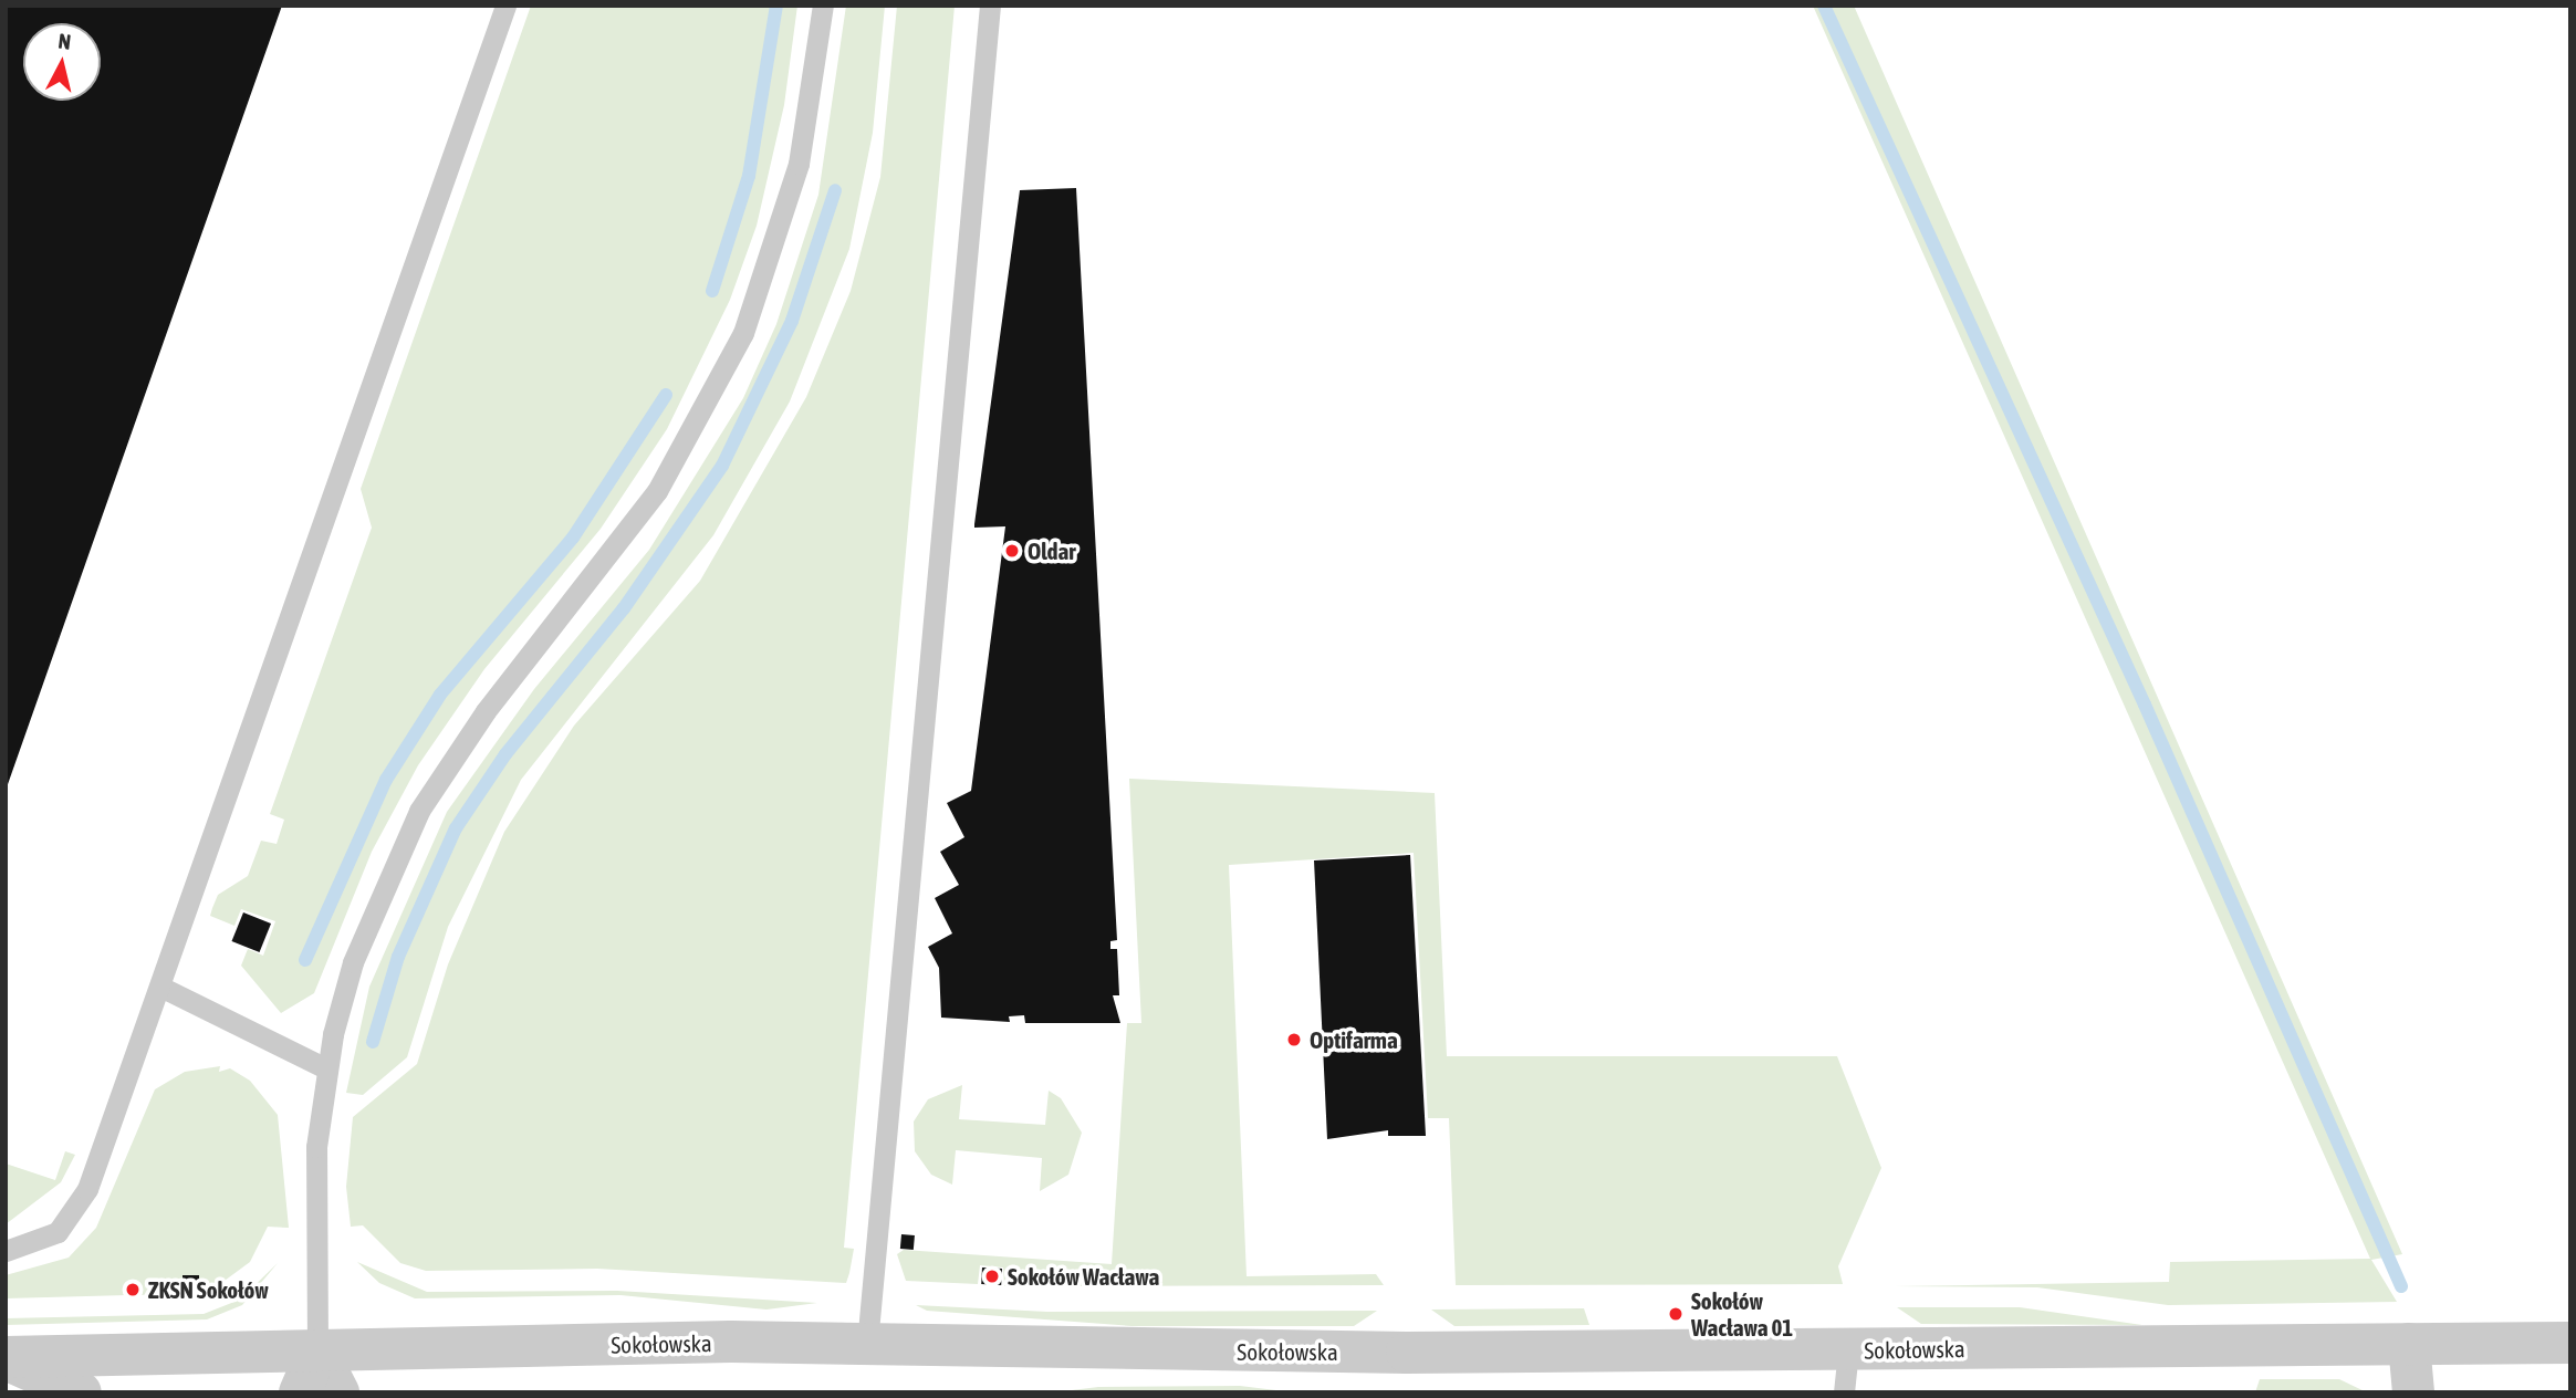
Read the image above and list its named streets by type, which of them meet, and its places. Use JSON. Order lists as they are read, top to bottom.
{
  "streets": {
    "street": ["Sokołowska"]
  },
  "places": [
    "Oldar",
    "Optifarma",
    "Sokołów Wacława",
    "ZKSN Sokołów",
    "Sokołów Wacława 01"
  ],
  "north": "top"
}
